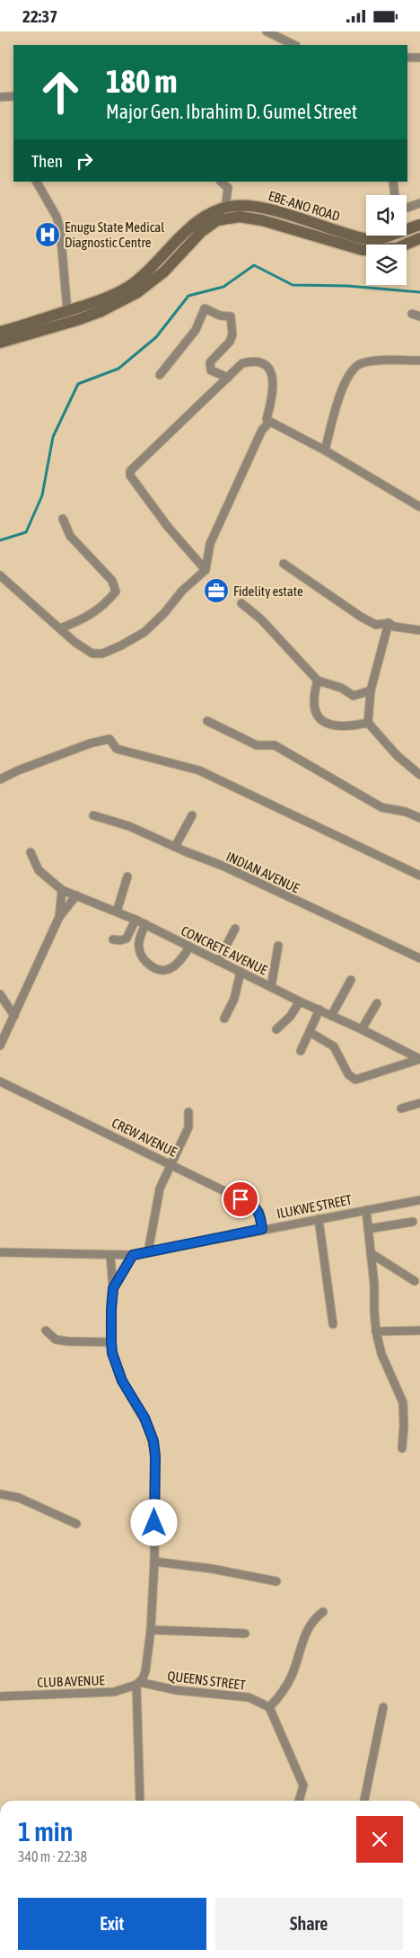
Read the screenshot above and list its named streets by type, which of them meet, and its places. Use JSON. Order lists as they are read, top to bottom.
{
  "streets": {
    "main road": ["EBE-ANO ROAD"],
    "street": [
      "INDIAN AVENUE",
      "CONCRETE AVENUE",
      "CREW AVENUE",
      "ILUKWE STREET",
      "QUEENS STREET",
      "CLUB AVENUE"
    ]
  },
  "crossings": [
    ["CREW AVENUE", "ILUKWE STREET"],
    ["QUEENS STREET", "CLUB AVENUE"]
  ],
  "places": {
    "hospital": ["Enugu State Medical Diagnostic Centre"],
    "office": ["Fidelity estate"]
  },
  "page": {
    "status": "22:37",
    "turn": ["180 m", "Major Gen. Ibrahim D. Gumel Street"],
    "then": "Then",
    "heading": ["1 min", "340 m · 22:38"],
    "buttons": ["Exit", "Share"]
  }
}
